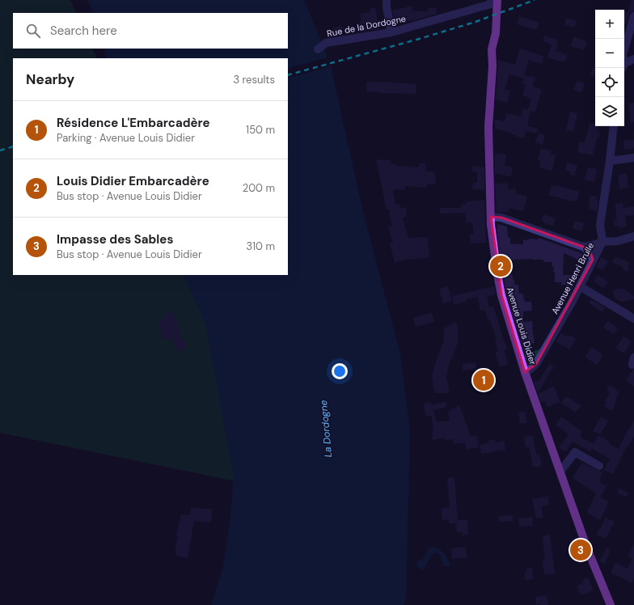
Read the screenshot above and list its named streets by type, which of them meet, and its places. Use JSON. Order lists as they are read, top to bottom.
{
  "streets": {
    "main road": ["Avenue Louis Didier"],
    "street": ["Rue de la Dordogne", "Avenue Henri Brulle"]
  },
  "crossings": [
    ["Rue de la Dordogne", "Avenue Louis Didier"],
    ["Avenue Henri Brulle", "Avenue Louis Didier"]
  ],
  "water": ["La Dordogne"],
  "page": {
    "map_buttons": ["+", "−"],
    "search": "Search here",
    "heading": ["Nearby", "3 results"],
    "list": [
      {
        "mark": "1",
        "name": "Résidence L'Embarcadère",
        "note": "Parking · Avenue Louis Didier",
        "value": "150 m"
      },
      {
        "mark": "2",
        "name": "Louis Didier Embarcadère",
        "note": "Bus stop · Avenue Louis Didier",
        "value": "200 m"
      },
      {
        "mark": "3",
        "name": "Impasse des Sables",
        "note": "Bus stop · Avenue Louis Didier",
        "value": "310 m"
      }
    ],
    "pins": ["2", "1", "3"]
  }
}
